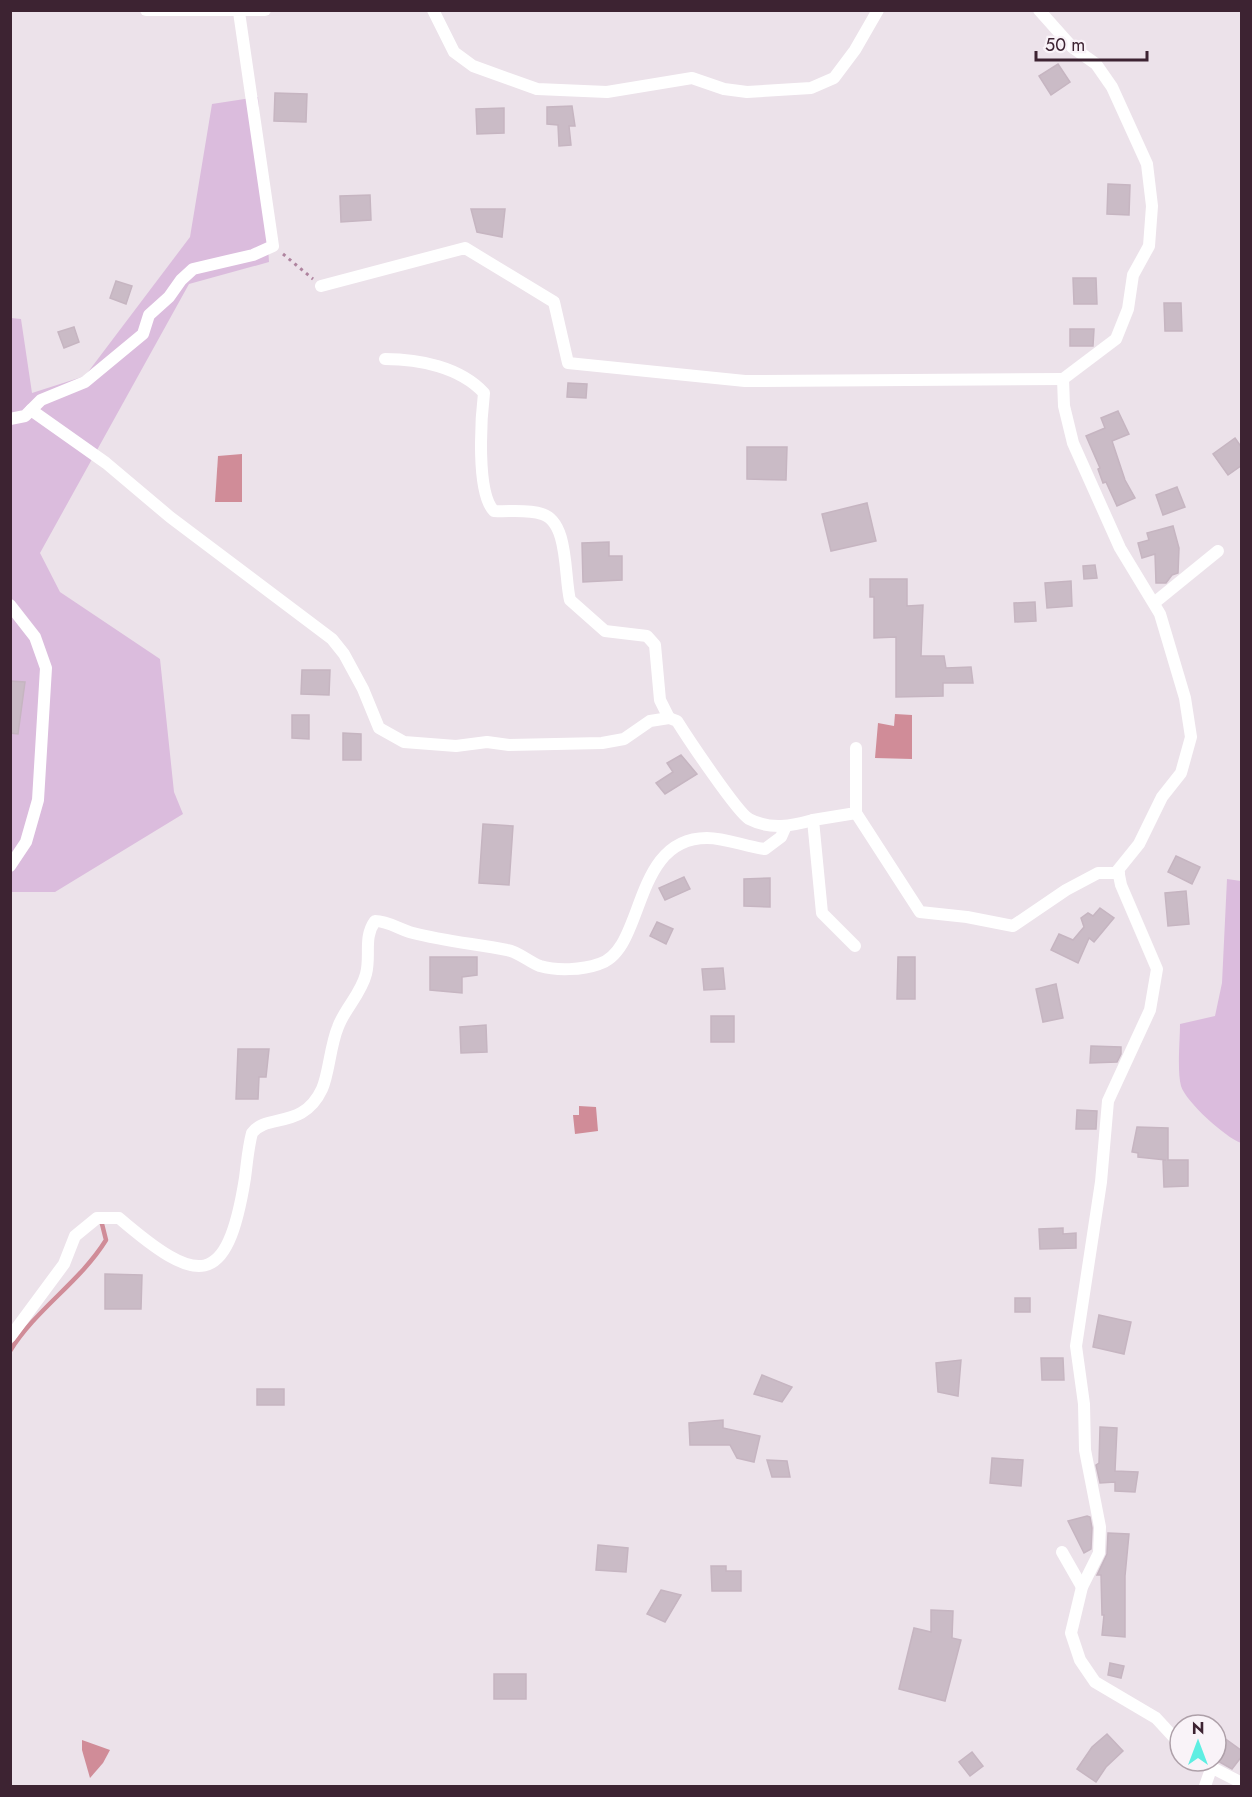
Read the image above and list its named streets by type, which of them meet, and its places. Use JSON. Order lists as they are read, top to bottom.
{
  "scale_bar": "50 m",
  "north": "top"
}
